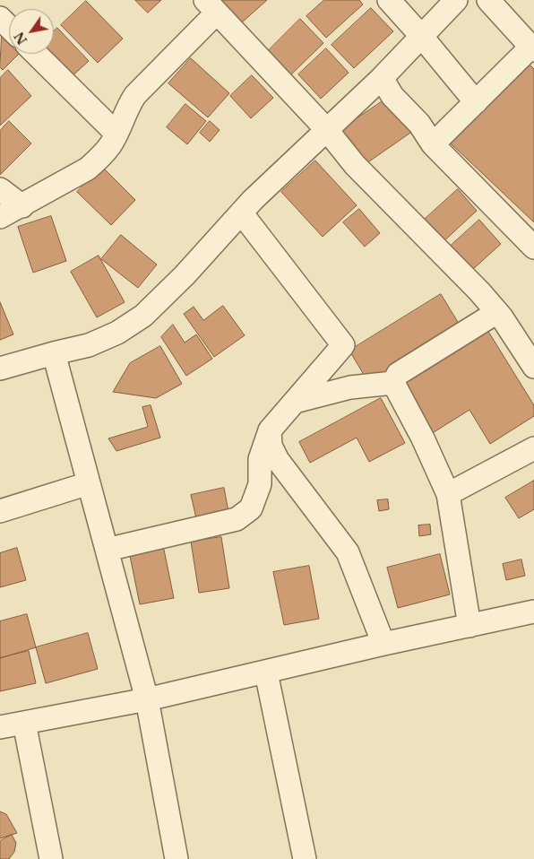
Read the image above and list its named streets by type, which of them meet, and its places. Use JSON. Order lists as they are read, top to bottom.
{
  "north": "bottom left"
}
